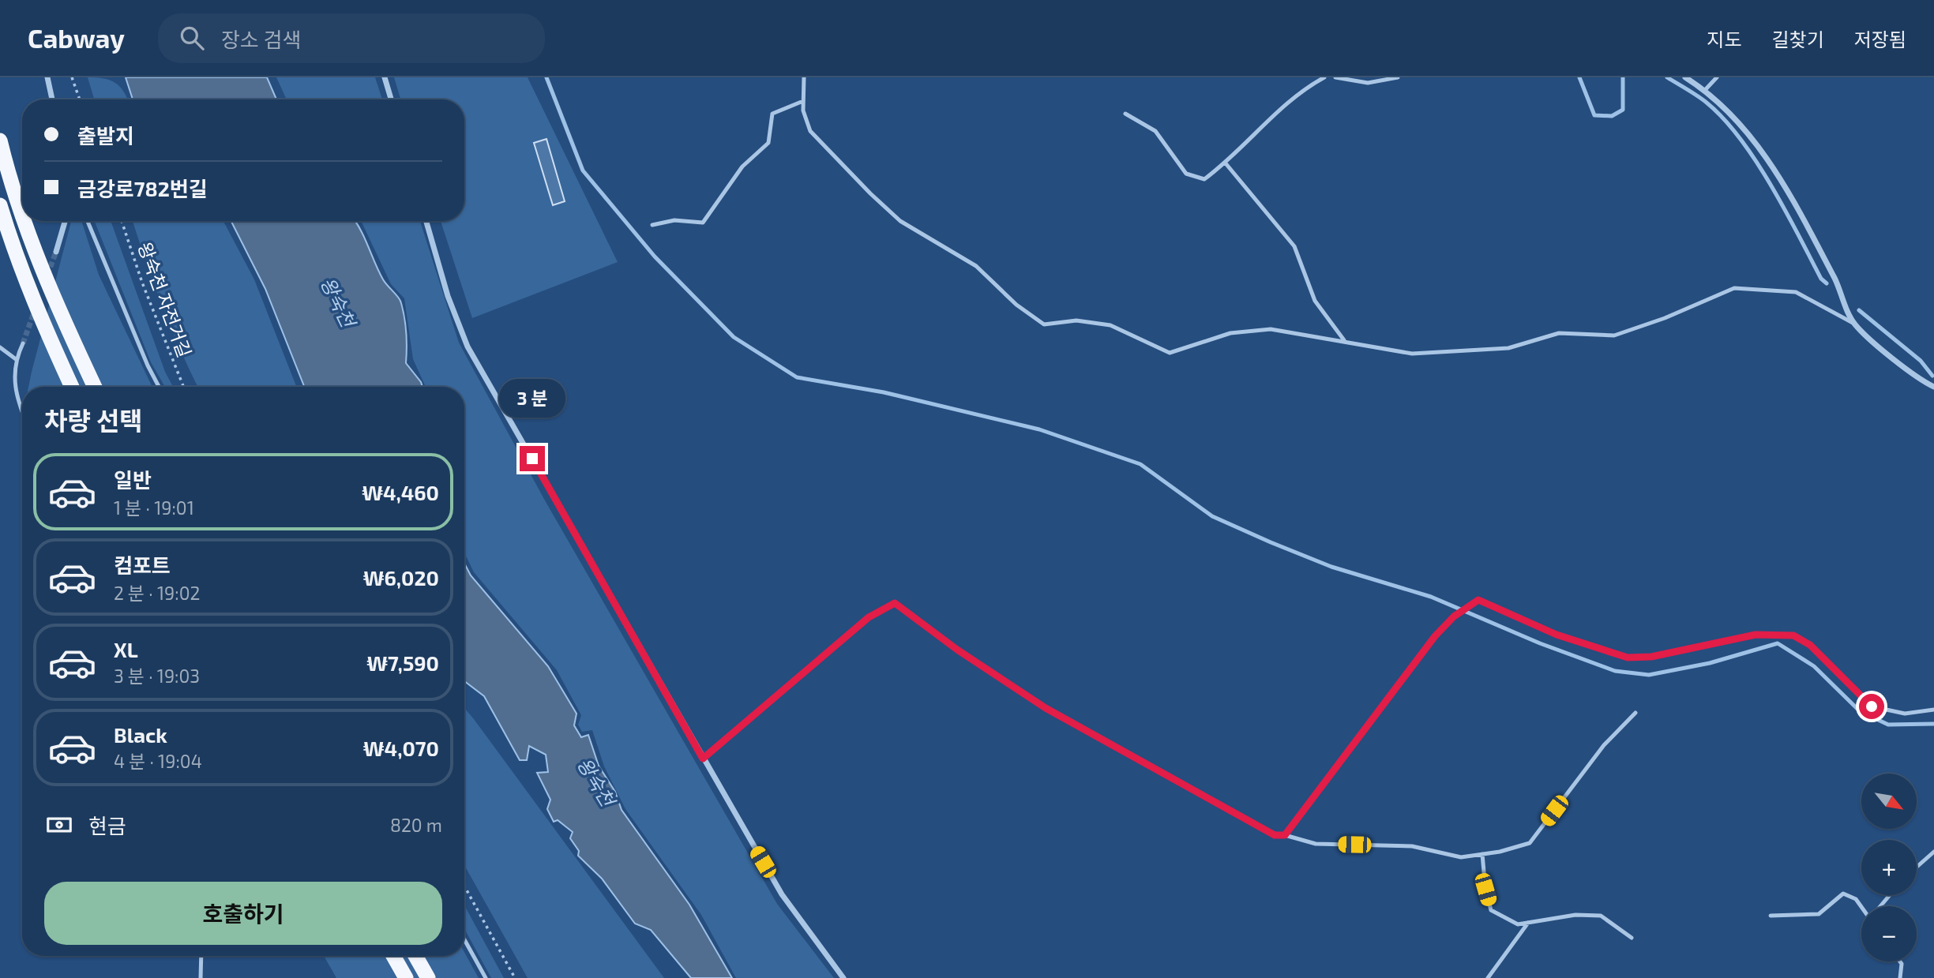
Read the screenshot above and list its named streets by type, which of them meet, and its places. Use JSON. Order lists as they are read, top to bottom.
{
  "streets": {
    "path": ["왕숙천 자전거길"]
  },
  "water": ["왕숙천"],
  "north": "bottom right",
  "page": {
    "header": "Cabway",
    "search": "장소 검색",
    "nav": ["지도", "길찾기", "저장됨"],
    "banner": ["출발지", "금강로782번길"],
    "bubble": "3 분",
    "heading": "차량 선택",
    "list": [
      {
        "name": "일반",
        "note": "1 분 · 19:01",
        "value": "₩4,460"
      },
      {
        "name": "컴포트",
        "note": "2 분 · 19:02",
        "value": "₩6,020"
      },
      {
        "name": "XL",
        "note": "3 분 · 19:03",
        "value": "₩7,590"
      },
      {
        "name": "Black",
        "note": "4 분 · 19:04",
        "value": "₩4,070"
      }
    ],
    "map_buttons": ["+", "−"],
    "pay": ["현금", "820 m"],
    "buttons": "호출하기"
  }
}
